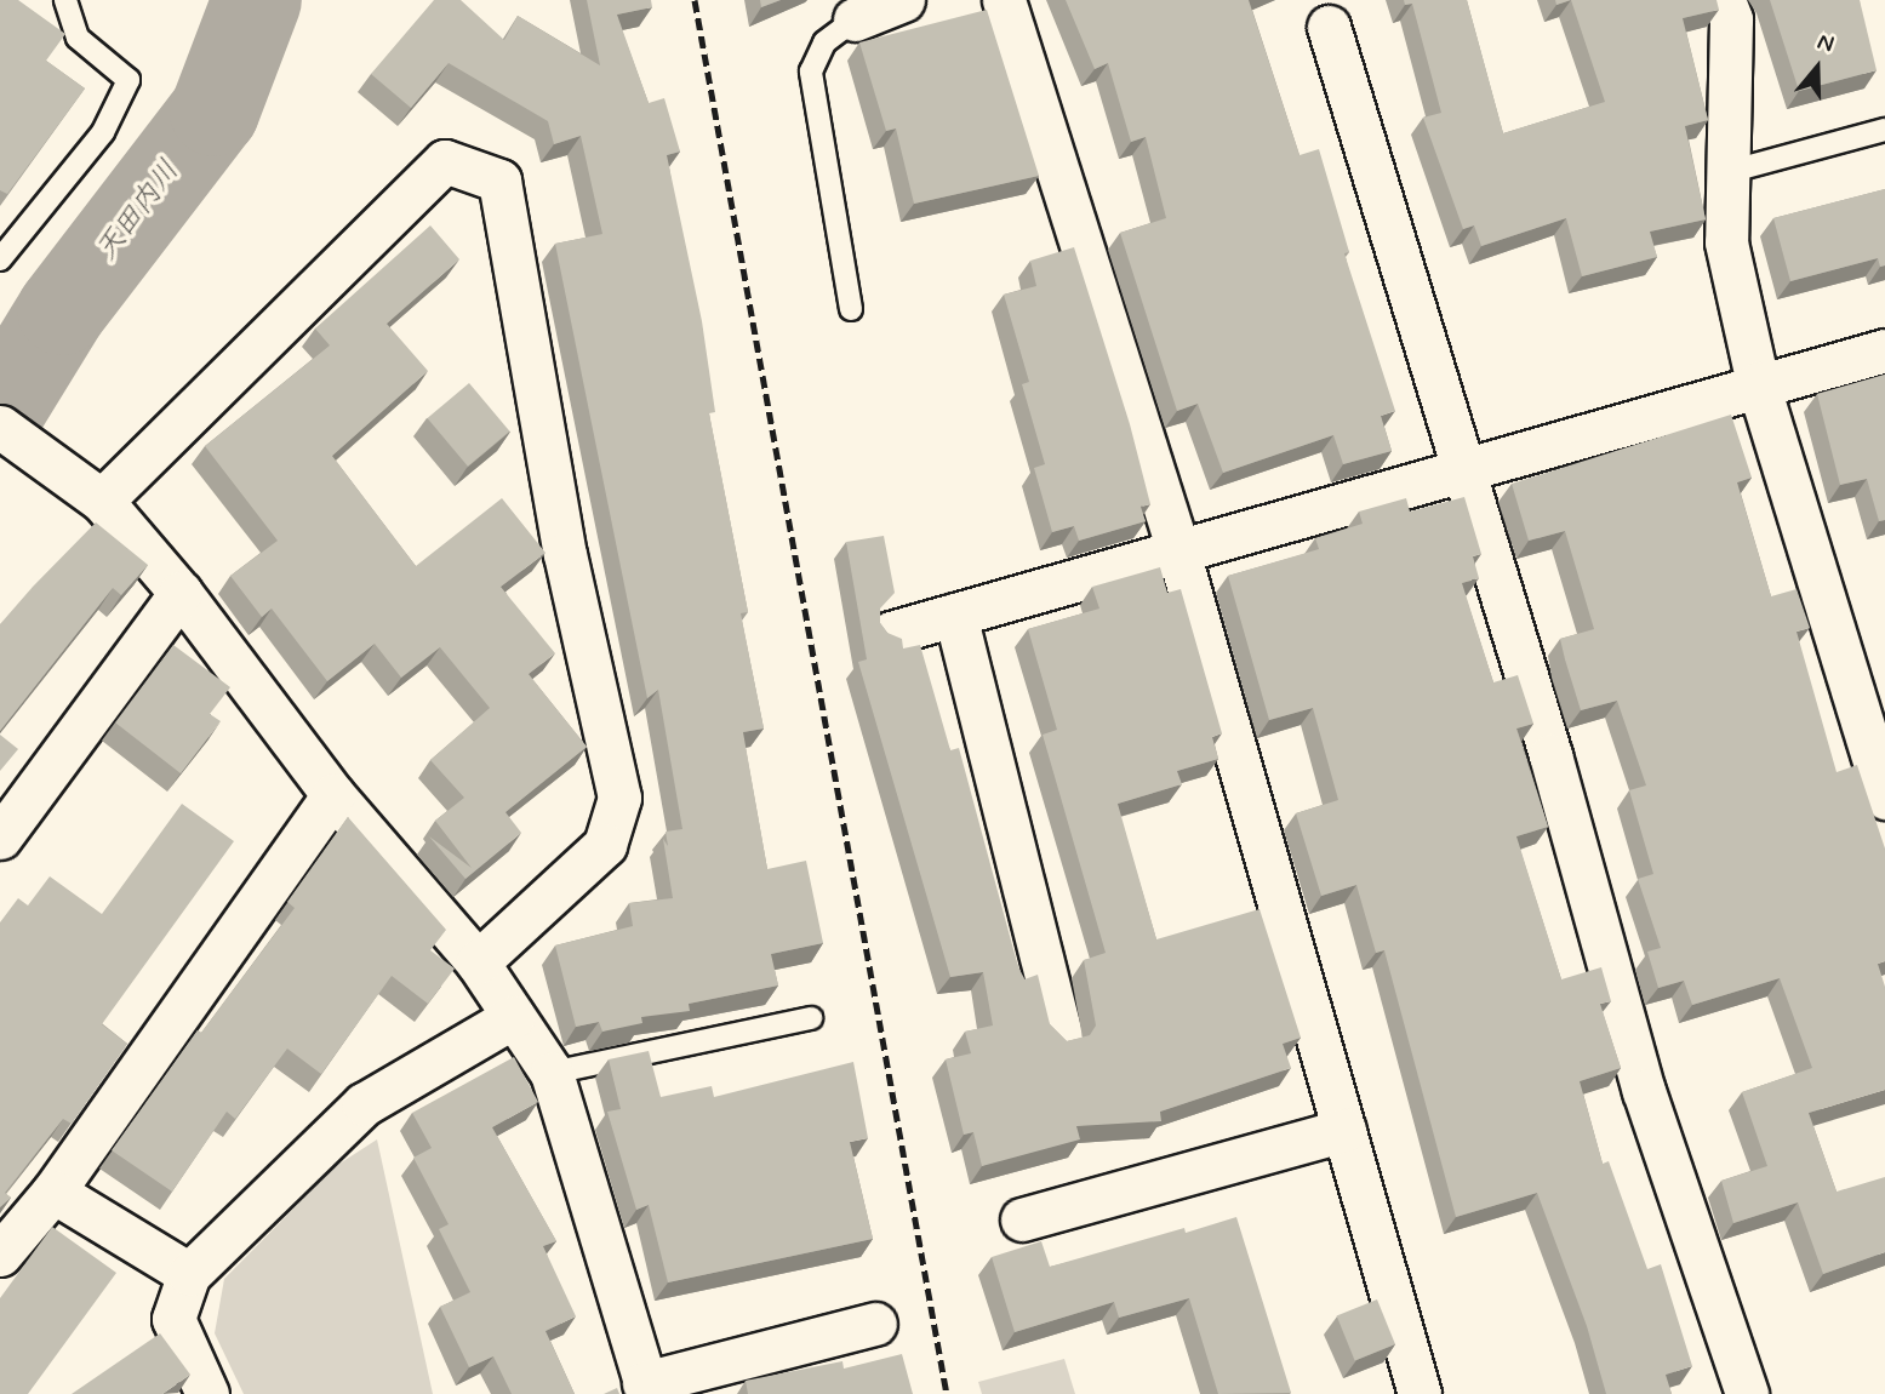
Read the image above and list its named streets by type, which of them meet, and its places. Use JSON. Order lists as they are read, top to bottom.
{
  "water": ["天田内川"],
  "north": "top"
}
